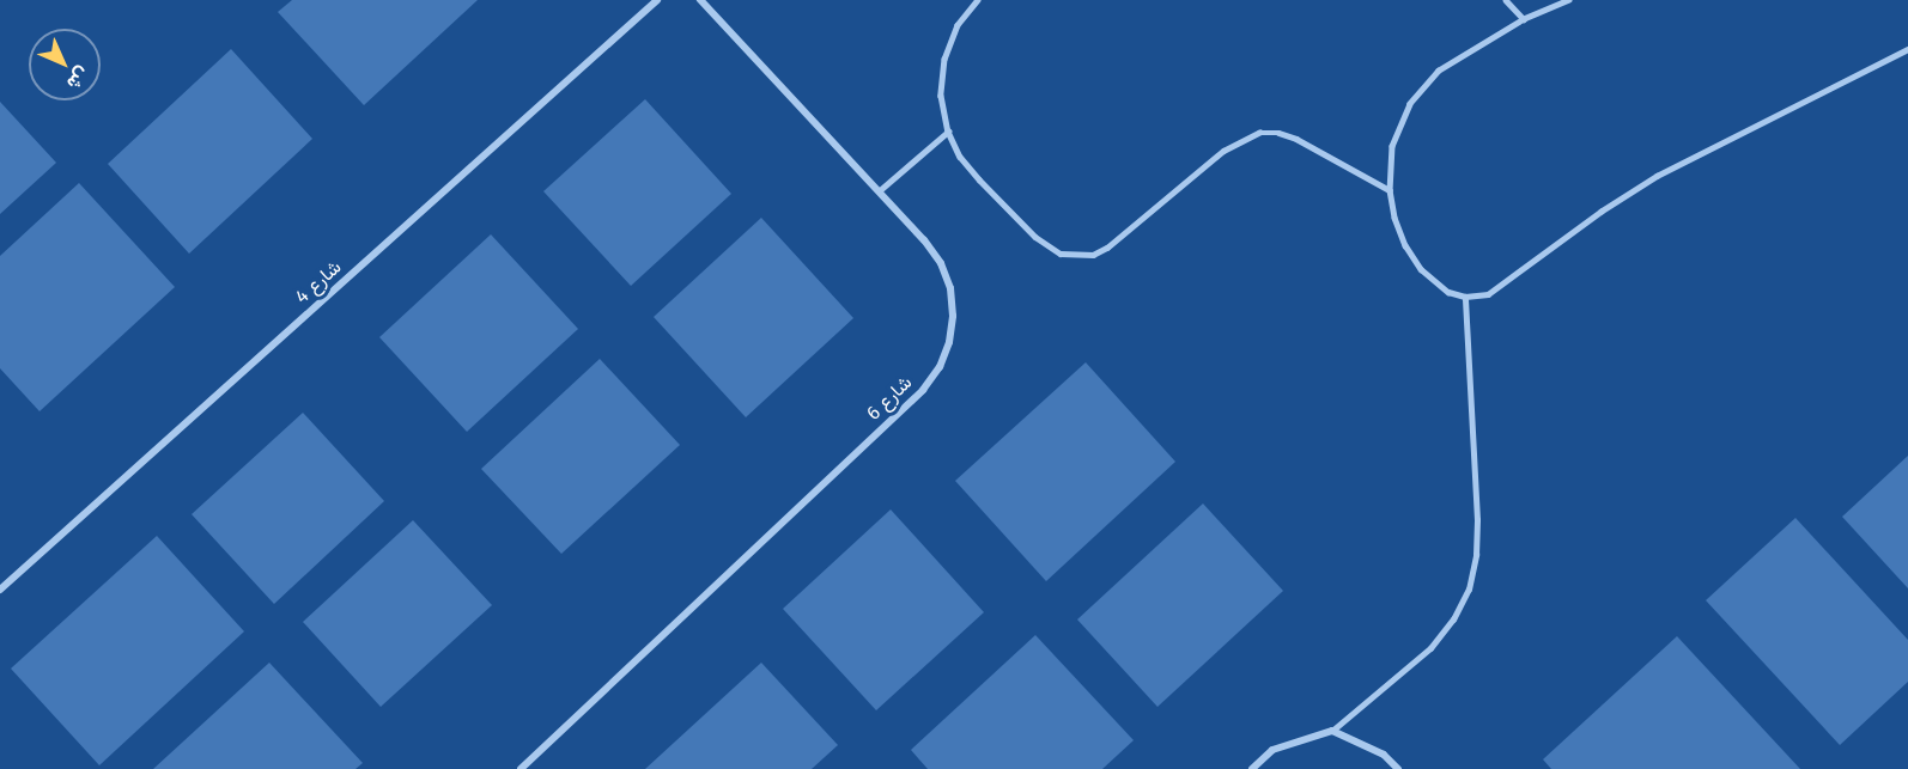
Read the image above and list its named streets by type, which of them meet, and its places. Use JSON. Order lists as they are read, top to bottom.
{
  "streets": {
    "street": ["شارع 4", "شارع 6"]
  },
  "north": "bottom right"
}
